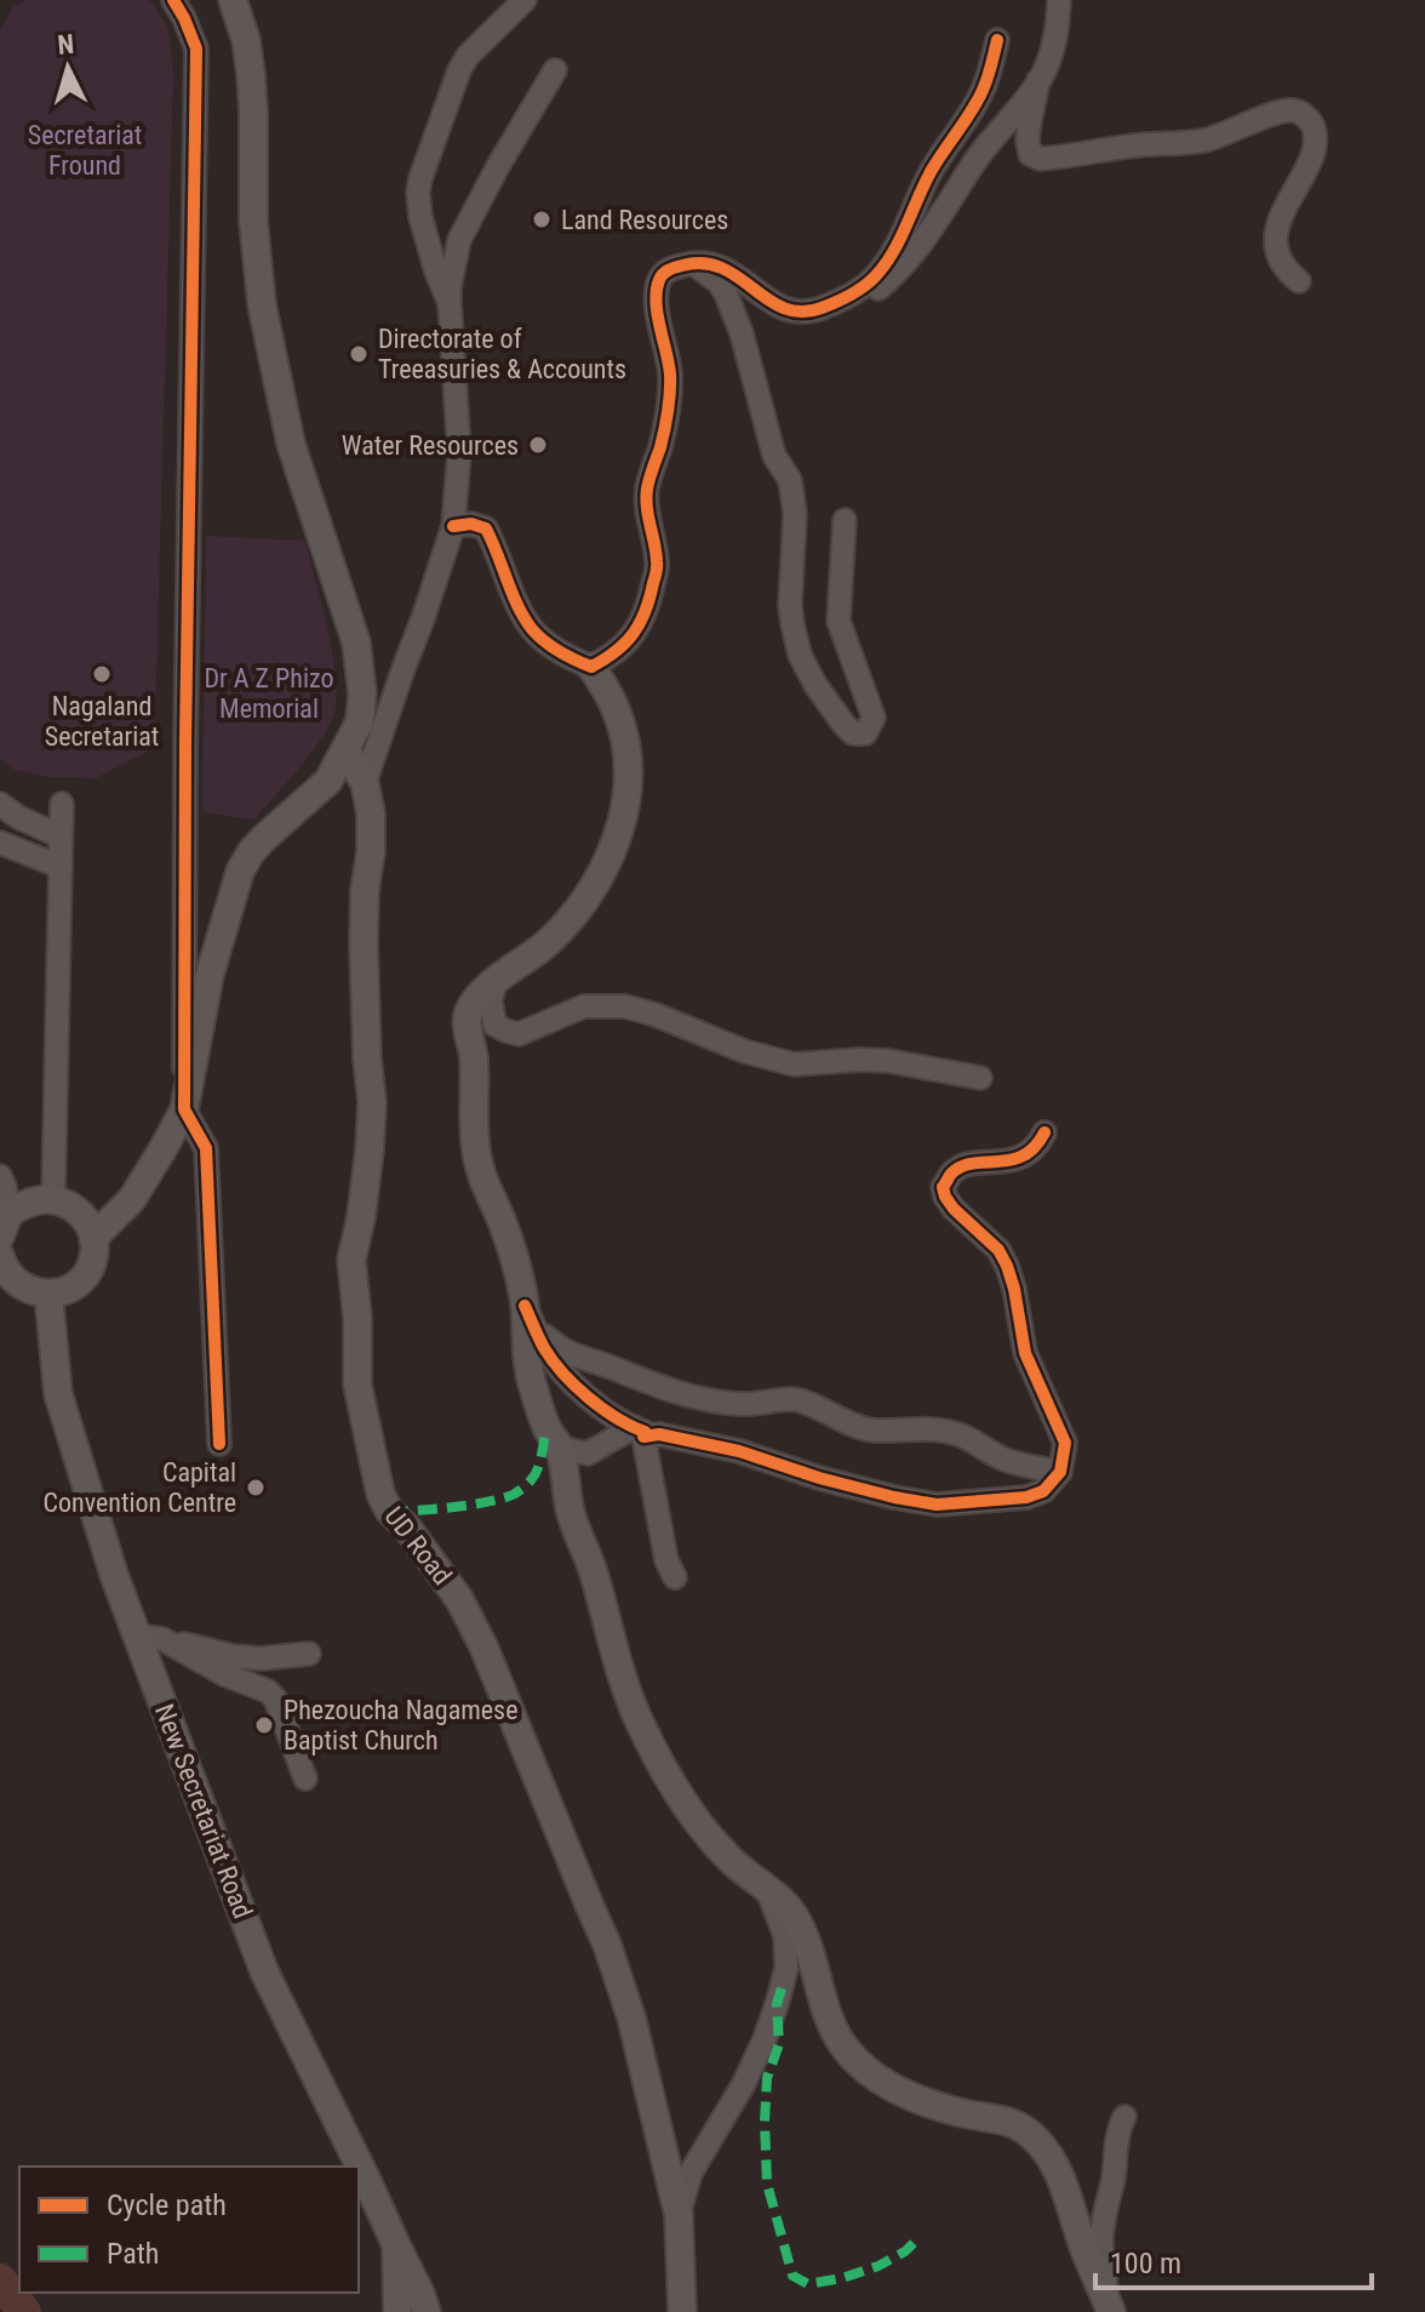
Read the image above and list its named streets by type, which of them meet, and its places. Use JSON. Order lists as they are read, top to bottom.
{
  "streets": {
    "main road": ["UD Road", "New Secretariat Road"]
  },
  "parks": ["Secretariat Fround", "Dr A Z Phizo Memorial"],
  "places": [
    "Land Resources",
    "Directorate of Treeasuries & Accounts",
    "Water Resources",
    "Nagaland Secretariat",
    "Capital Convention Centre",
    "Phezoucha Nagamese Baptist Church"
  ],
  "legend": ["Cycle path", "Path"],
  "scale_bar": "100 m",
  "north": "top"
}
